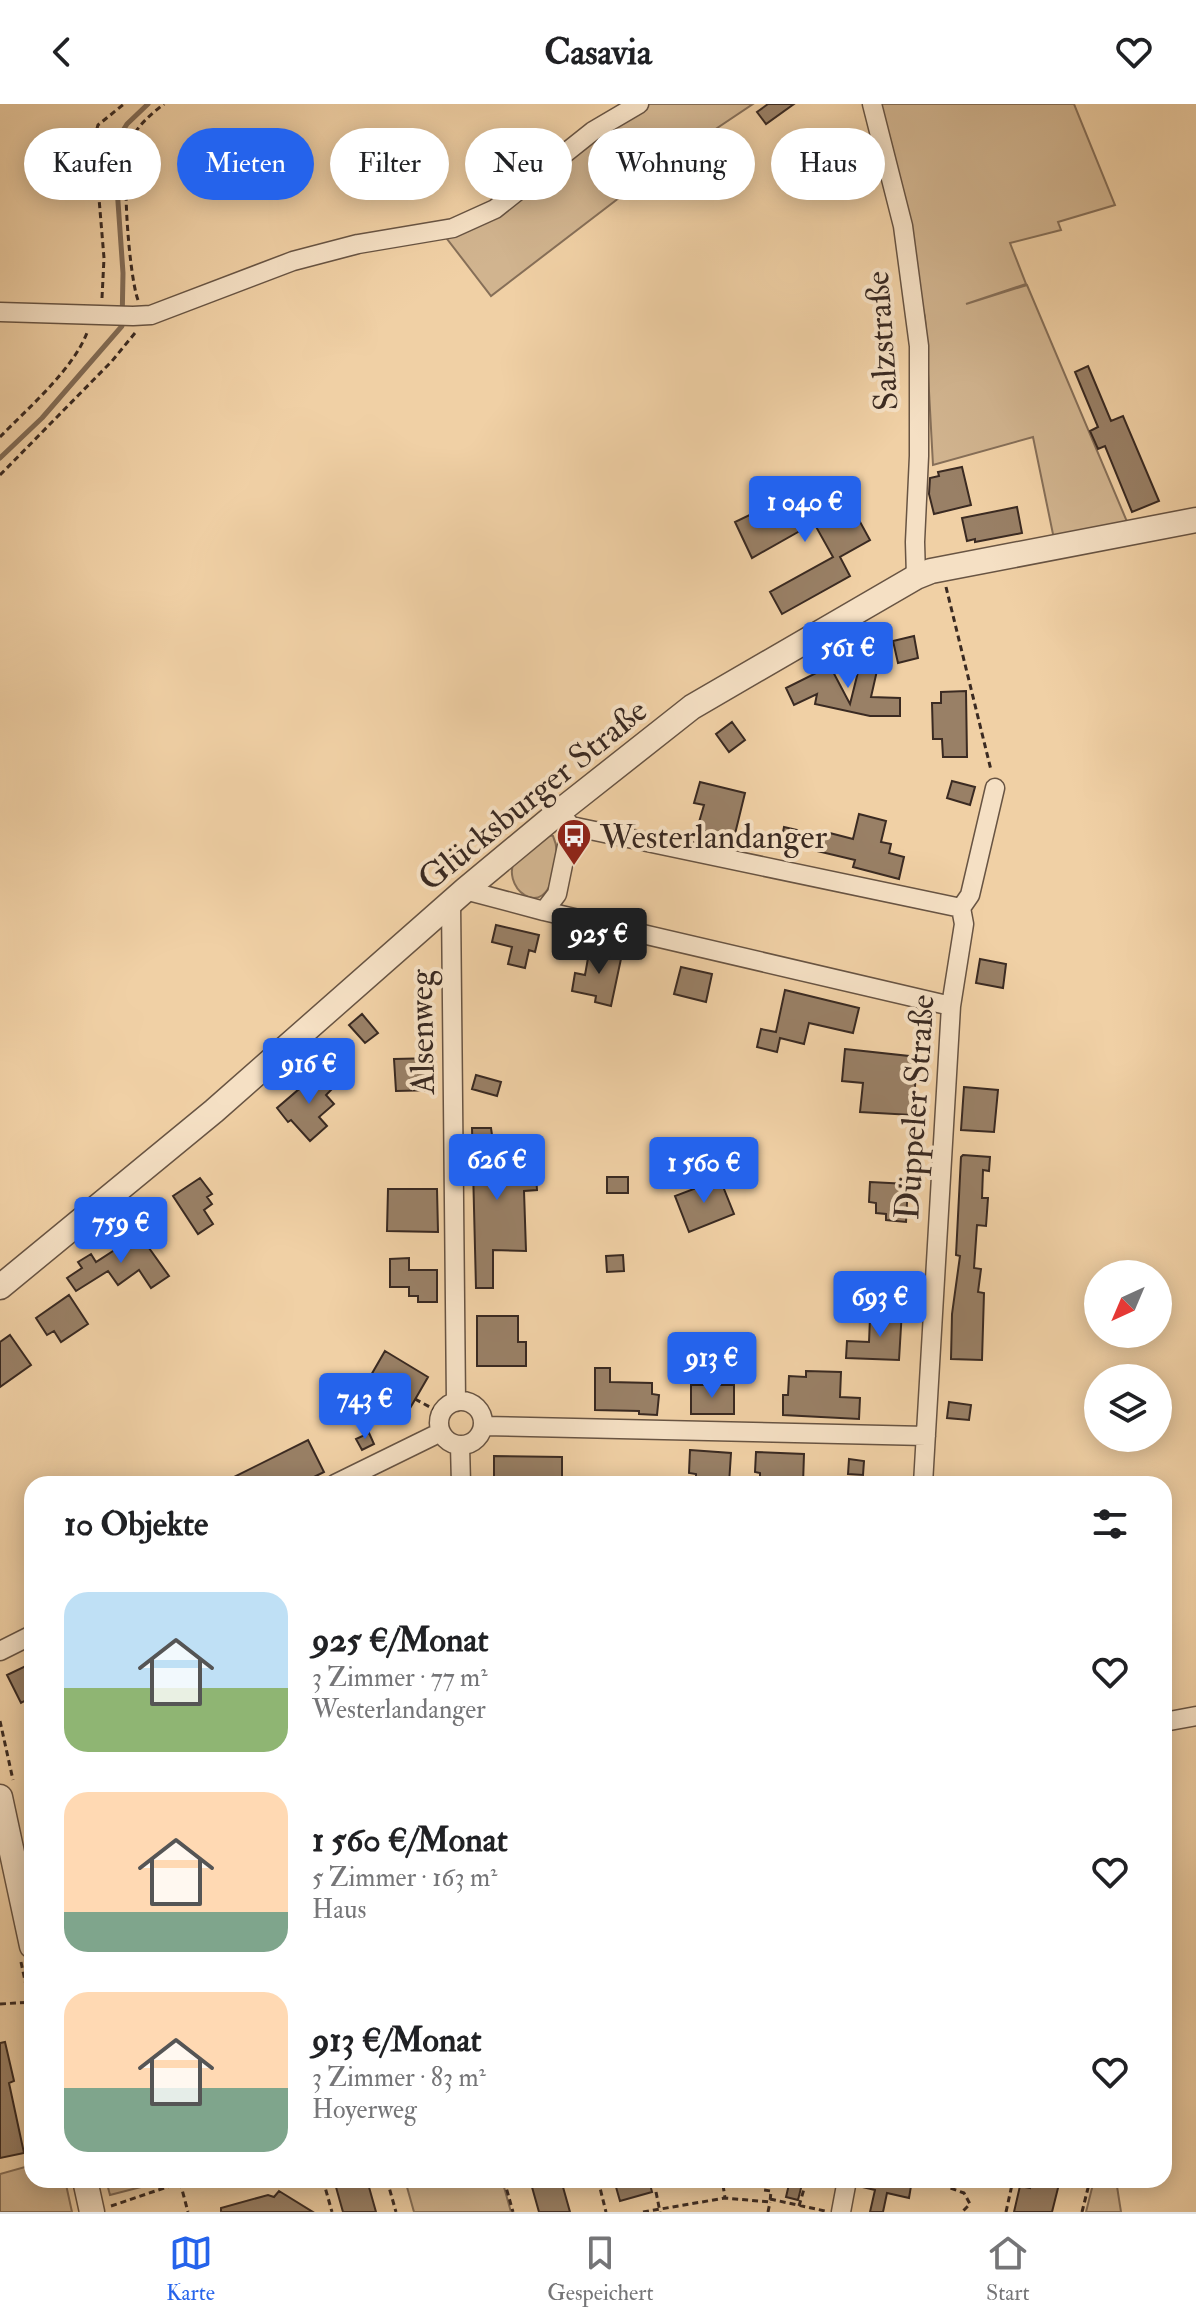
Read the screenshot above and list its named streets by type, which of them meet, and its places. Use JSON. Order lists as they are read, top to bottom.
{
  "streets": {
    "street": [
      "Salzstraße",
      "Glücksburger Straße",
      "Alsenweg",
      "Düppeler Straße"
    ]
  },
  "crossings": [
    ["Salzstraße", "Glücksburger Straße"],
    ["Glücksburger Straße", "Alsenweg"]
  ],
  "places": {
    "bus stop": ["Westerlandanger"]
  },
  "north": "bottom left",
  "page": {
    "header": "Casavia",
    "chip": [
      "Kaufen",
      "Mieten",
      "Filter",
      "Neu",
      "Wohnung",
      "Haus"
    ],
    "price": [
      "1 040 €",
      "561 €",
      "925 €",
      "916 €",
      "626 €",
      "1 560 €",
      "759 €",
      "693 €",
      "913 €",
      "743 €"
    ],
    "heading": "10 Objekte",
    "list": [
      {
        "name": "925 €/Monat",
        "note": "3 Zimmer · 77 m² · Westerlandanger"
      },
      {
        "name": "1 560 €/Monat",
        "note": "5 Zimmer · 163 m² · Haus"
      },
      {
        "name": "913 €/Monat",
        "note": "3 Zimmer · 83 m² · Hoyerweg"
      }
    ],
    "tabs": ["Karte", "Gespeichert", "Start"]
  }
}
